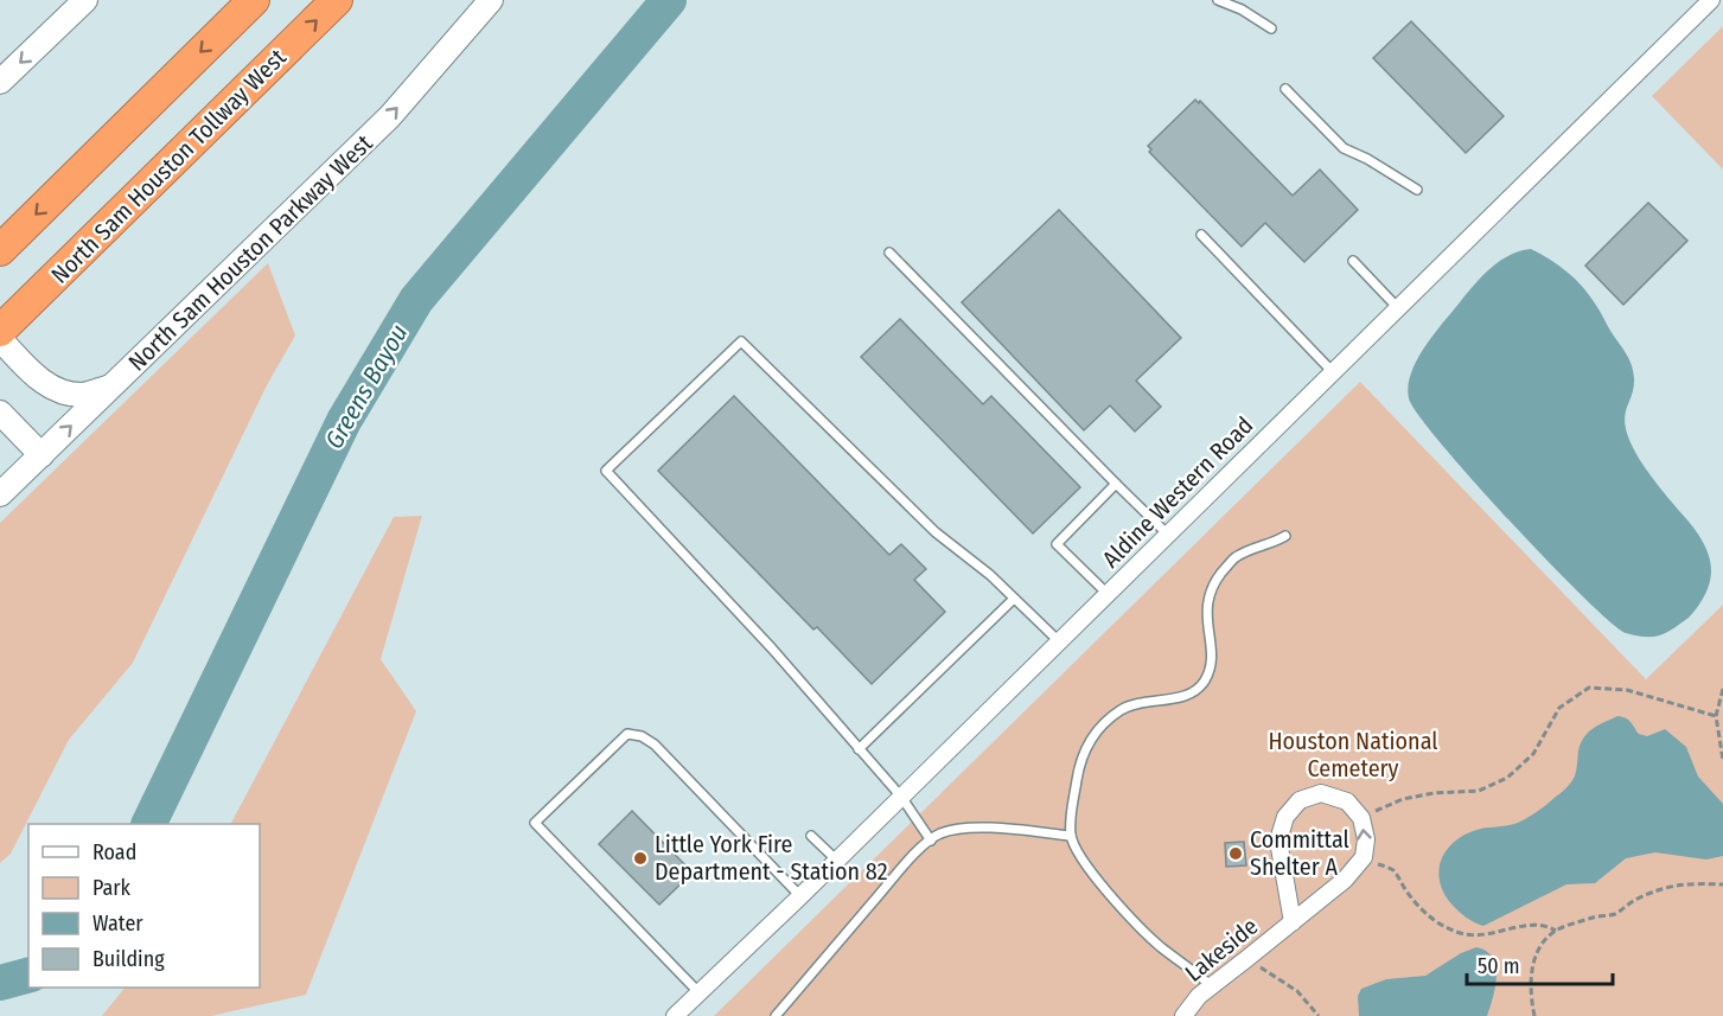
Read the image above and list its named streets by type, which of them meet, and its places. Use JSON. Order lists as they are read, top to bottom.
{
  "streets": {
    "highway": ["North Sam Houston Tollway West"],
    "main road": ["North Sam Houston Parkway West"],
    "street": ["Aldine Western Road", "Lakeside"]
  },
  "one_way": ["North Sam Houston Parkway West"],
  "water": ["Greens Bayou"],
  "parks": ["Houston National Cemetery"],
  "places": ["Committal Shelter A", "Little York Fire Department - Station 82"],
  "legend": [
    "Road",
    "Park",
    "Water",
    "Building"
  ],
  "scale_bar": "50 m"
}
